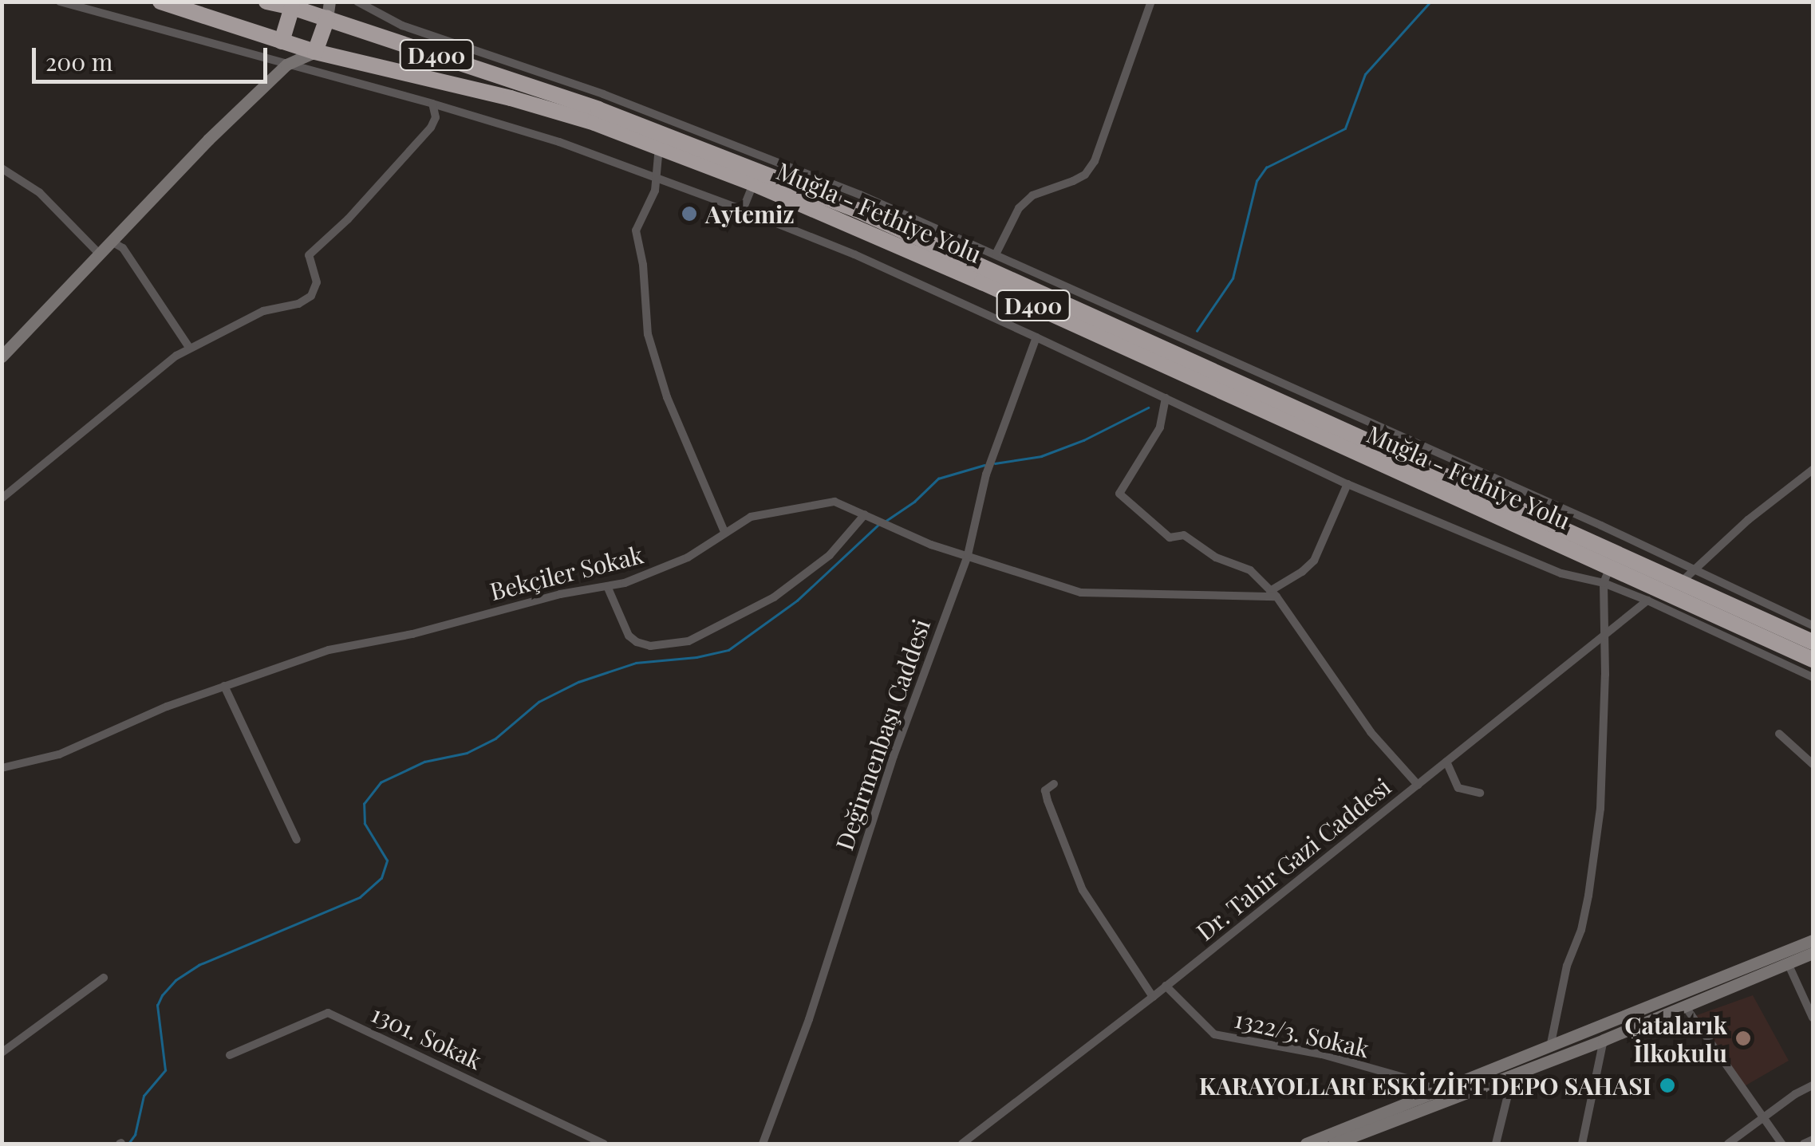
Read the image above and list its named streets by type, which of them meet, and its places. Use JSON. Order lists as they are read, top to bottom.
{
  "streets": {
    "highway": ["D400", "Muğla - Fethiye Yolu"],
    "street": [
      "Bekçiler Sokak",
      "Değirmenbaşı Caddesi",
      "Dr. Tahir Gazi Caddesi",
      "1322/3. Sokak",
      "1301. Sokak"
    ]
  },
  "crossings": [
    ["Bekçiler Sokak", "Değirmenbaşı Caddesi"],
    ["Dr. Tahir Gazi Caddesi", "1322/3. Sokak"]
  ],
  "places": ["Aytemiz", "Çatalarık İlkokulu", "KARAYOLLARI ESKİ ZİFT DEPO SAHASI"],
  "scale_bar": "200 m"
}
